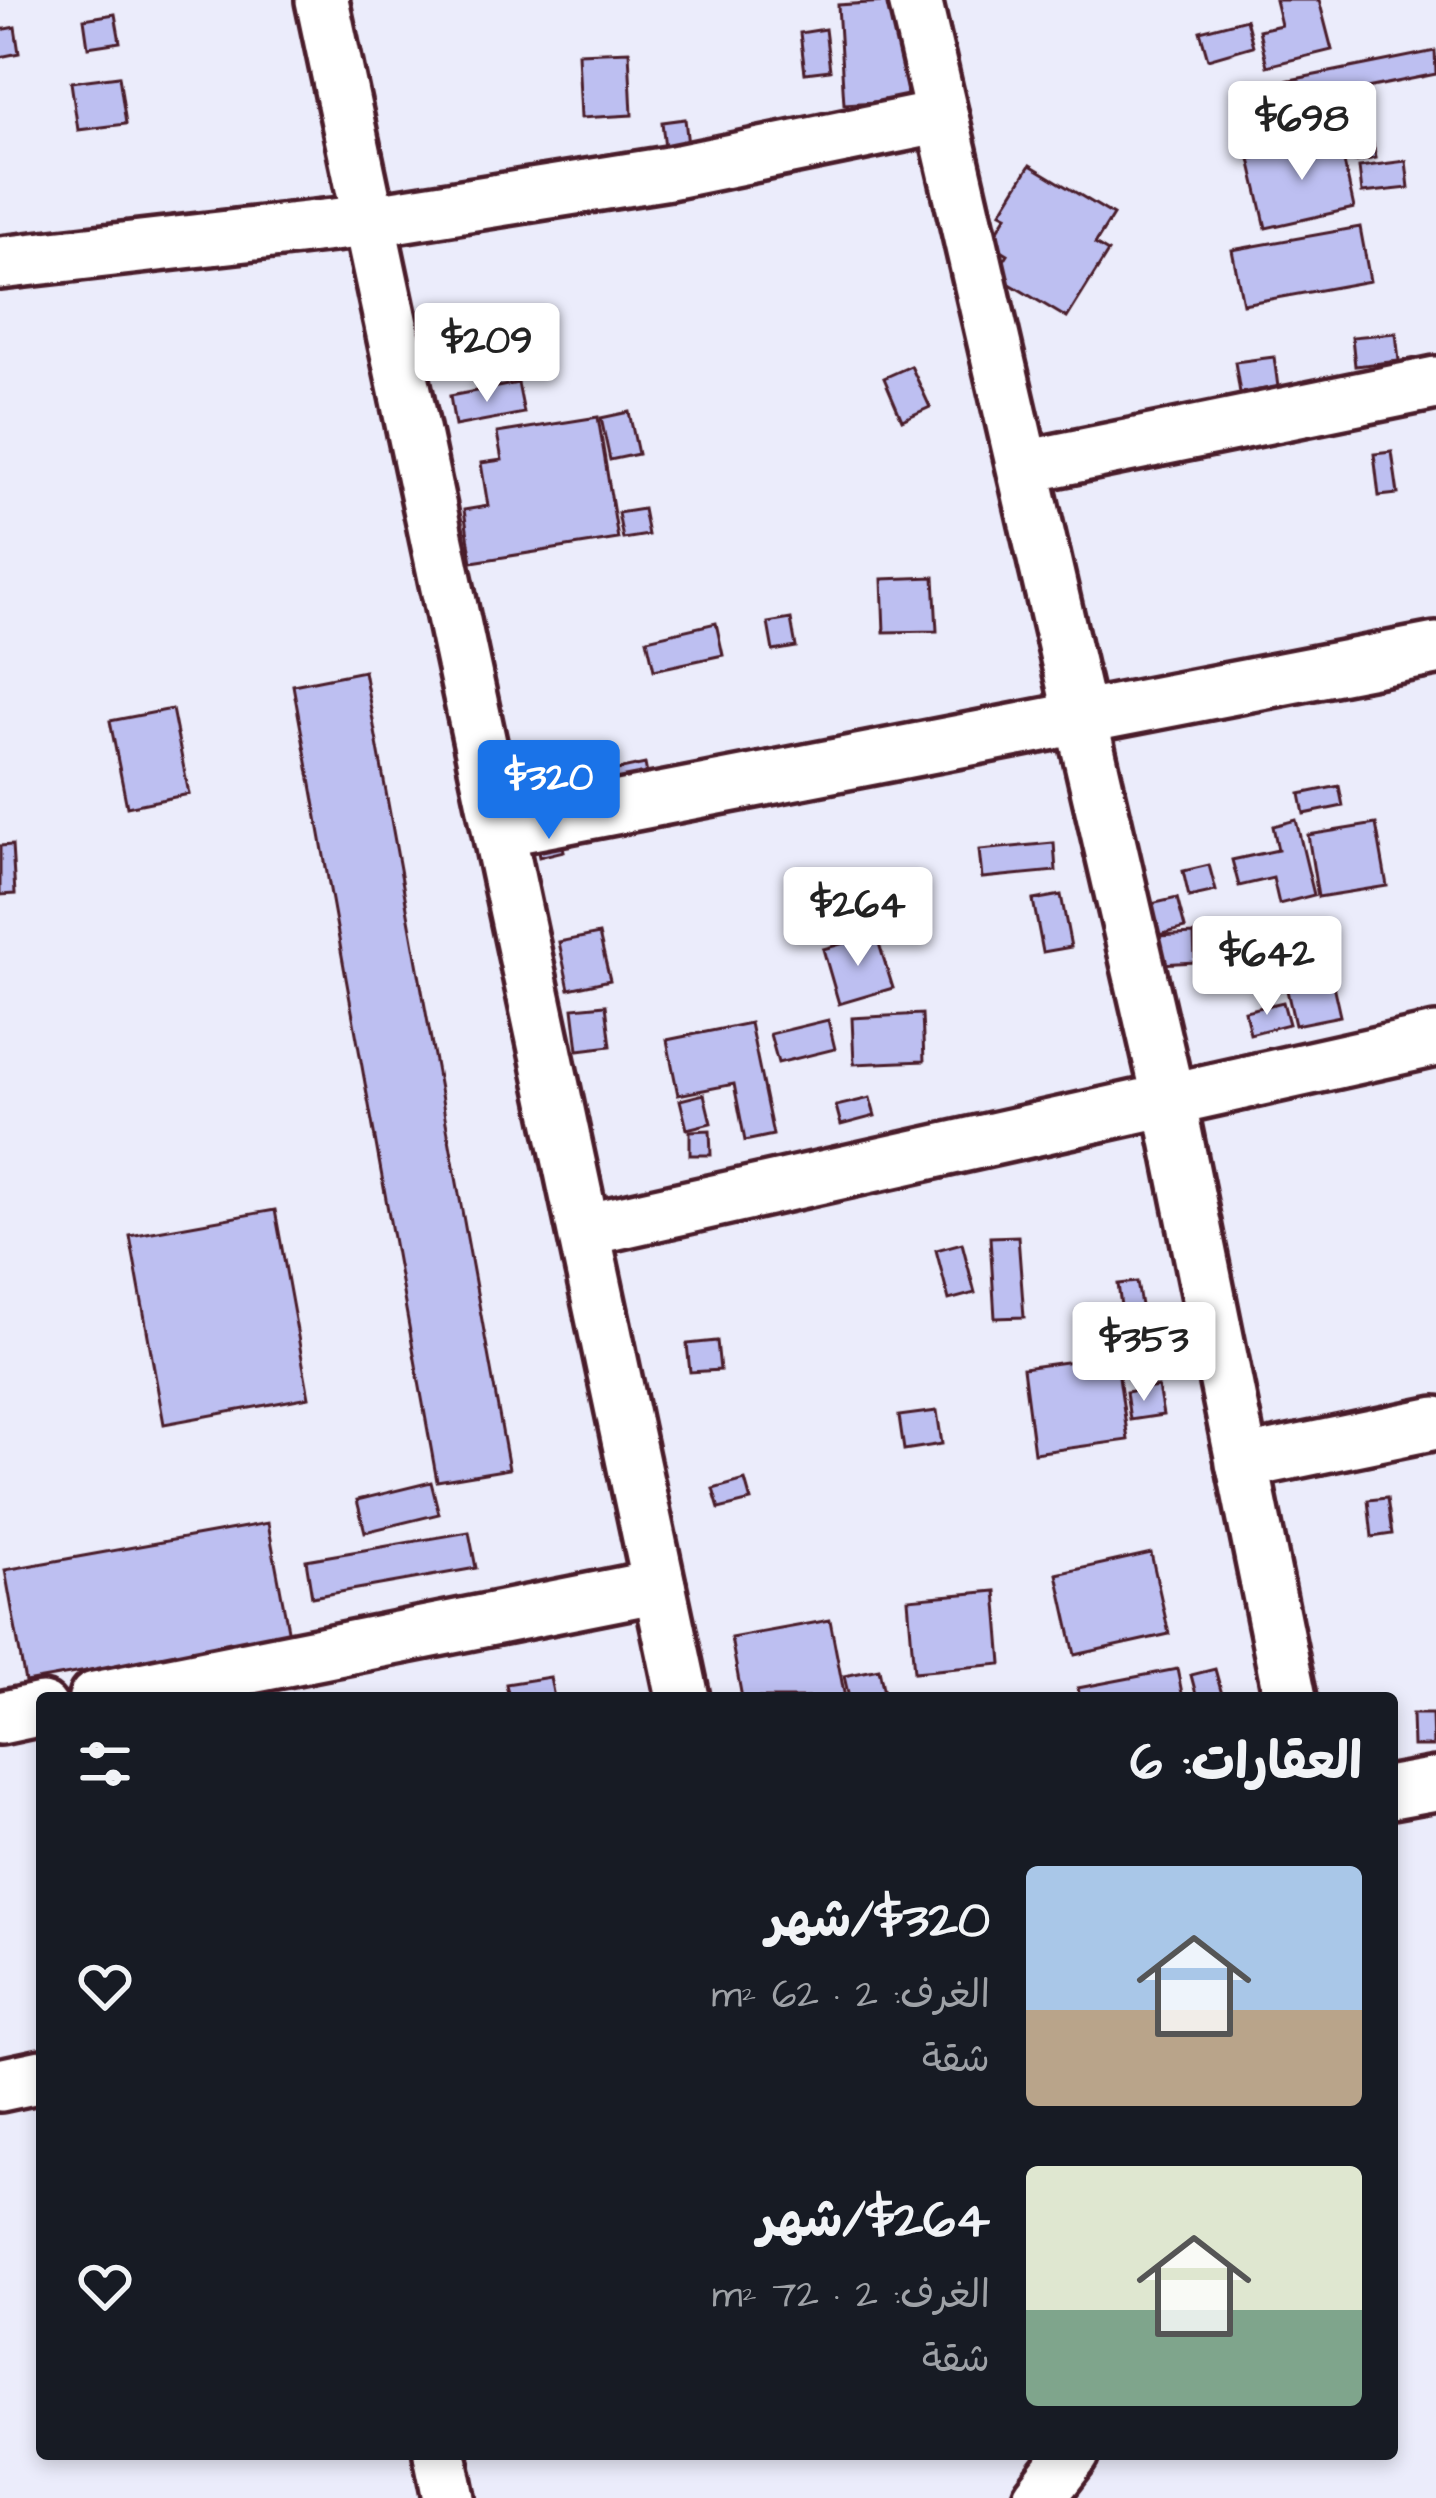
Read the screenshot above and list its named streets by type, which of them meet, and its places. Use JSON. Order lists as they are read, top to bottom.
{
  "page": {
    "price": [
      "$698",
      "$209",
      "$320",
      "$264",
      "$642",
      "$353"
    ],
    "heading": "العقارات: 6",
    "list": [
      {
        "name": "$320/شهر",
        "note": "الغرف: 2 · 62 m² · شقة"
      },
      {
        "name": "$264/شهر",
        "note": "الغرف: 2 · 72 m² · شقة"
      }
    ]
  }
}
